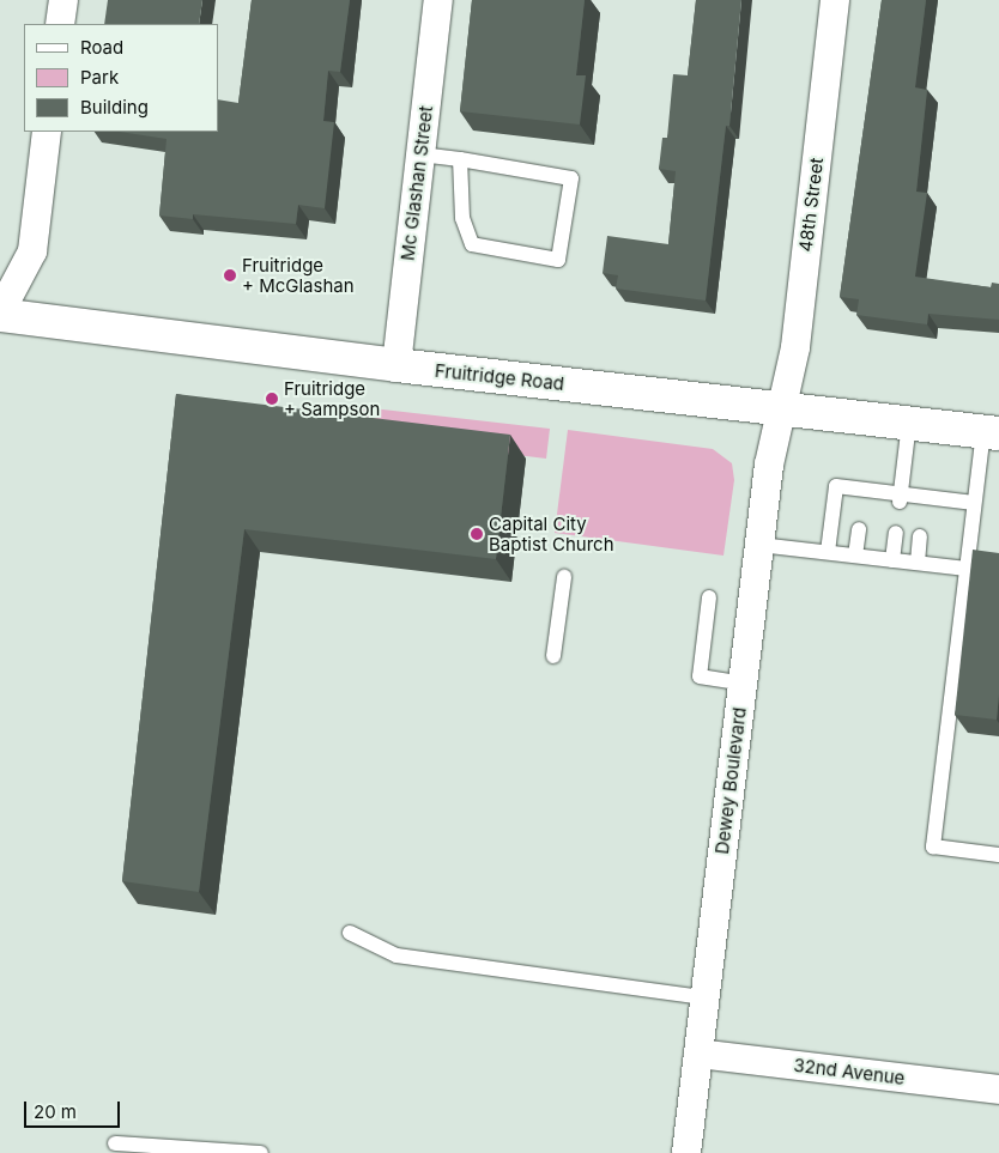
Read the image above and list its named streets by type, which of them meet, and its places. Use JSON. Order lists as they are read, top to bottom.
{
  "streets": {
    "main road": ["Fruitridge Road"],
    "street": [
      "Mc Glashan Street",
      "48th Street",
      "Dewey Boulevard",
      "32nd Avenue"
    ]
  },
  "crossings": [
    ["Mc Glashan Street", "Fruitridge Road"],
    ["48th Street", "Fruitridge Road"],
    ["48th Street", "Dewey Boulevard"],
    ["Fruitridge Road", "Dewey Boulevard"],
    ["Dewey Boulevard", "32nd Avenue"]
  ],
  "places": ["Fruitridge + McGlashan", "Fruitridge + Sampson", "Capital City Baptist Church"],
  "legend": ["Road", "Park", "Building"],
  "scale_bar": "20 m"
}
